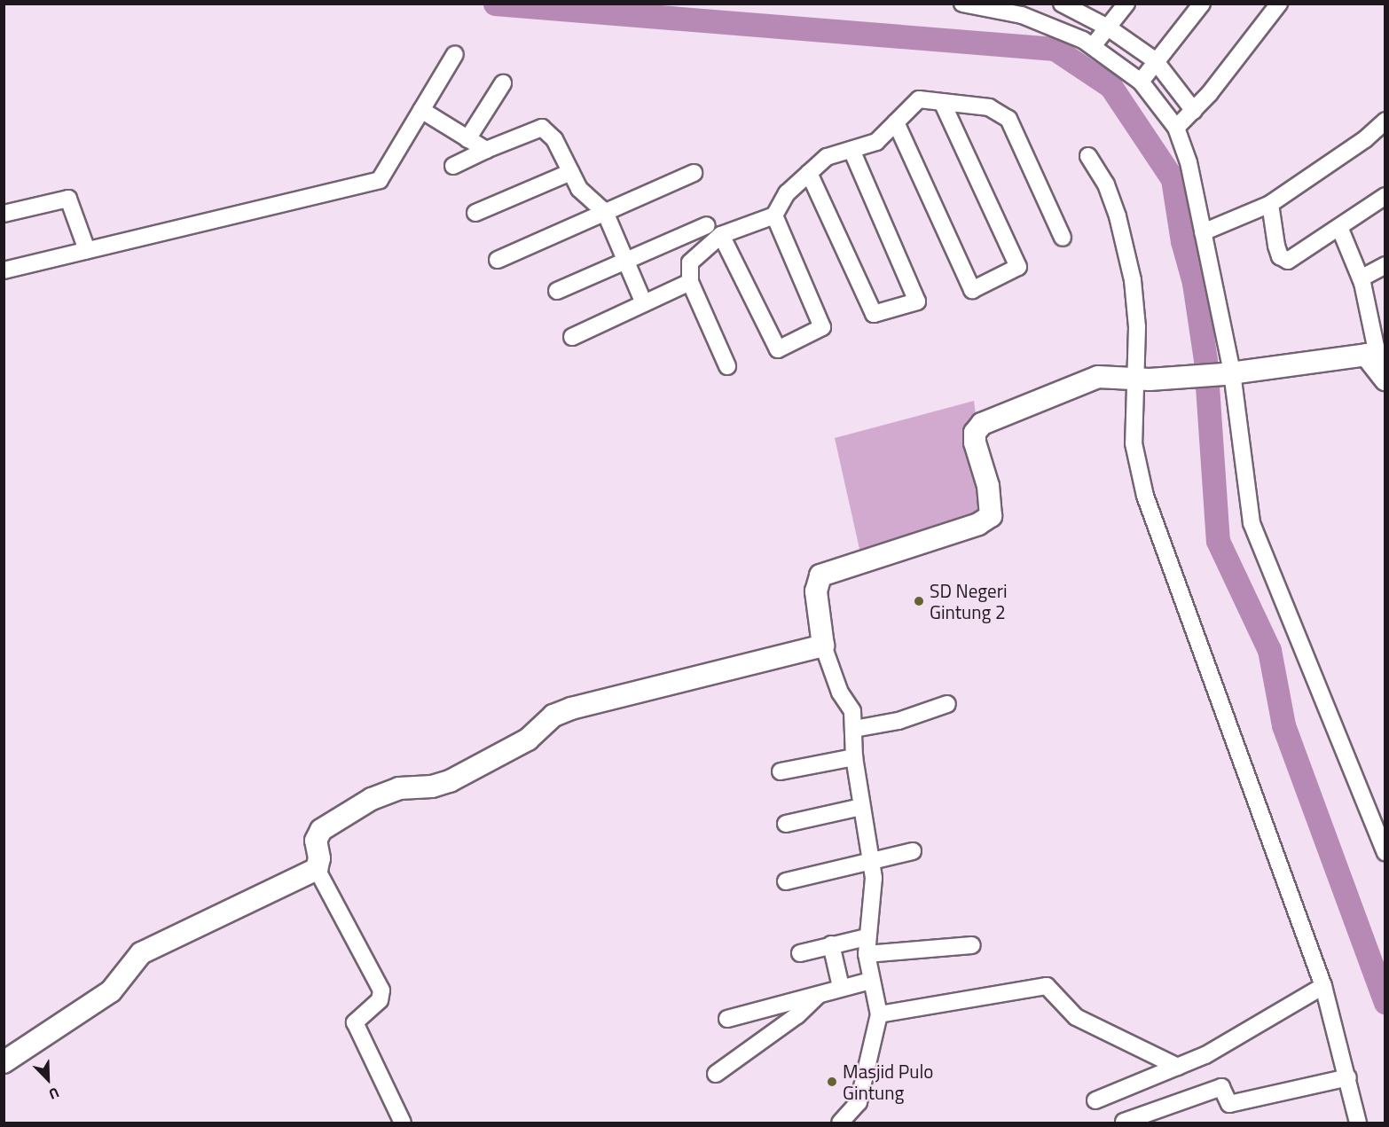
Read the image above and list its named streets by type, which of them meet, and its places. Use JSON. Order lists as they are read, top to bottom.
{
  "places": ["SD Negeri Gintung 2", "Masjid Pulo Gintung"],
  "north": "bottom right"
}
